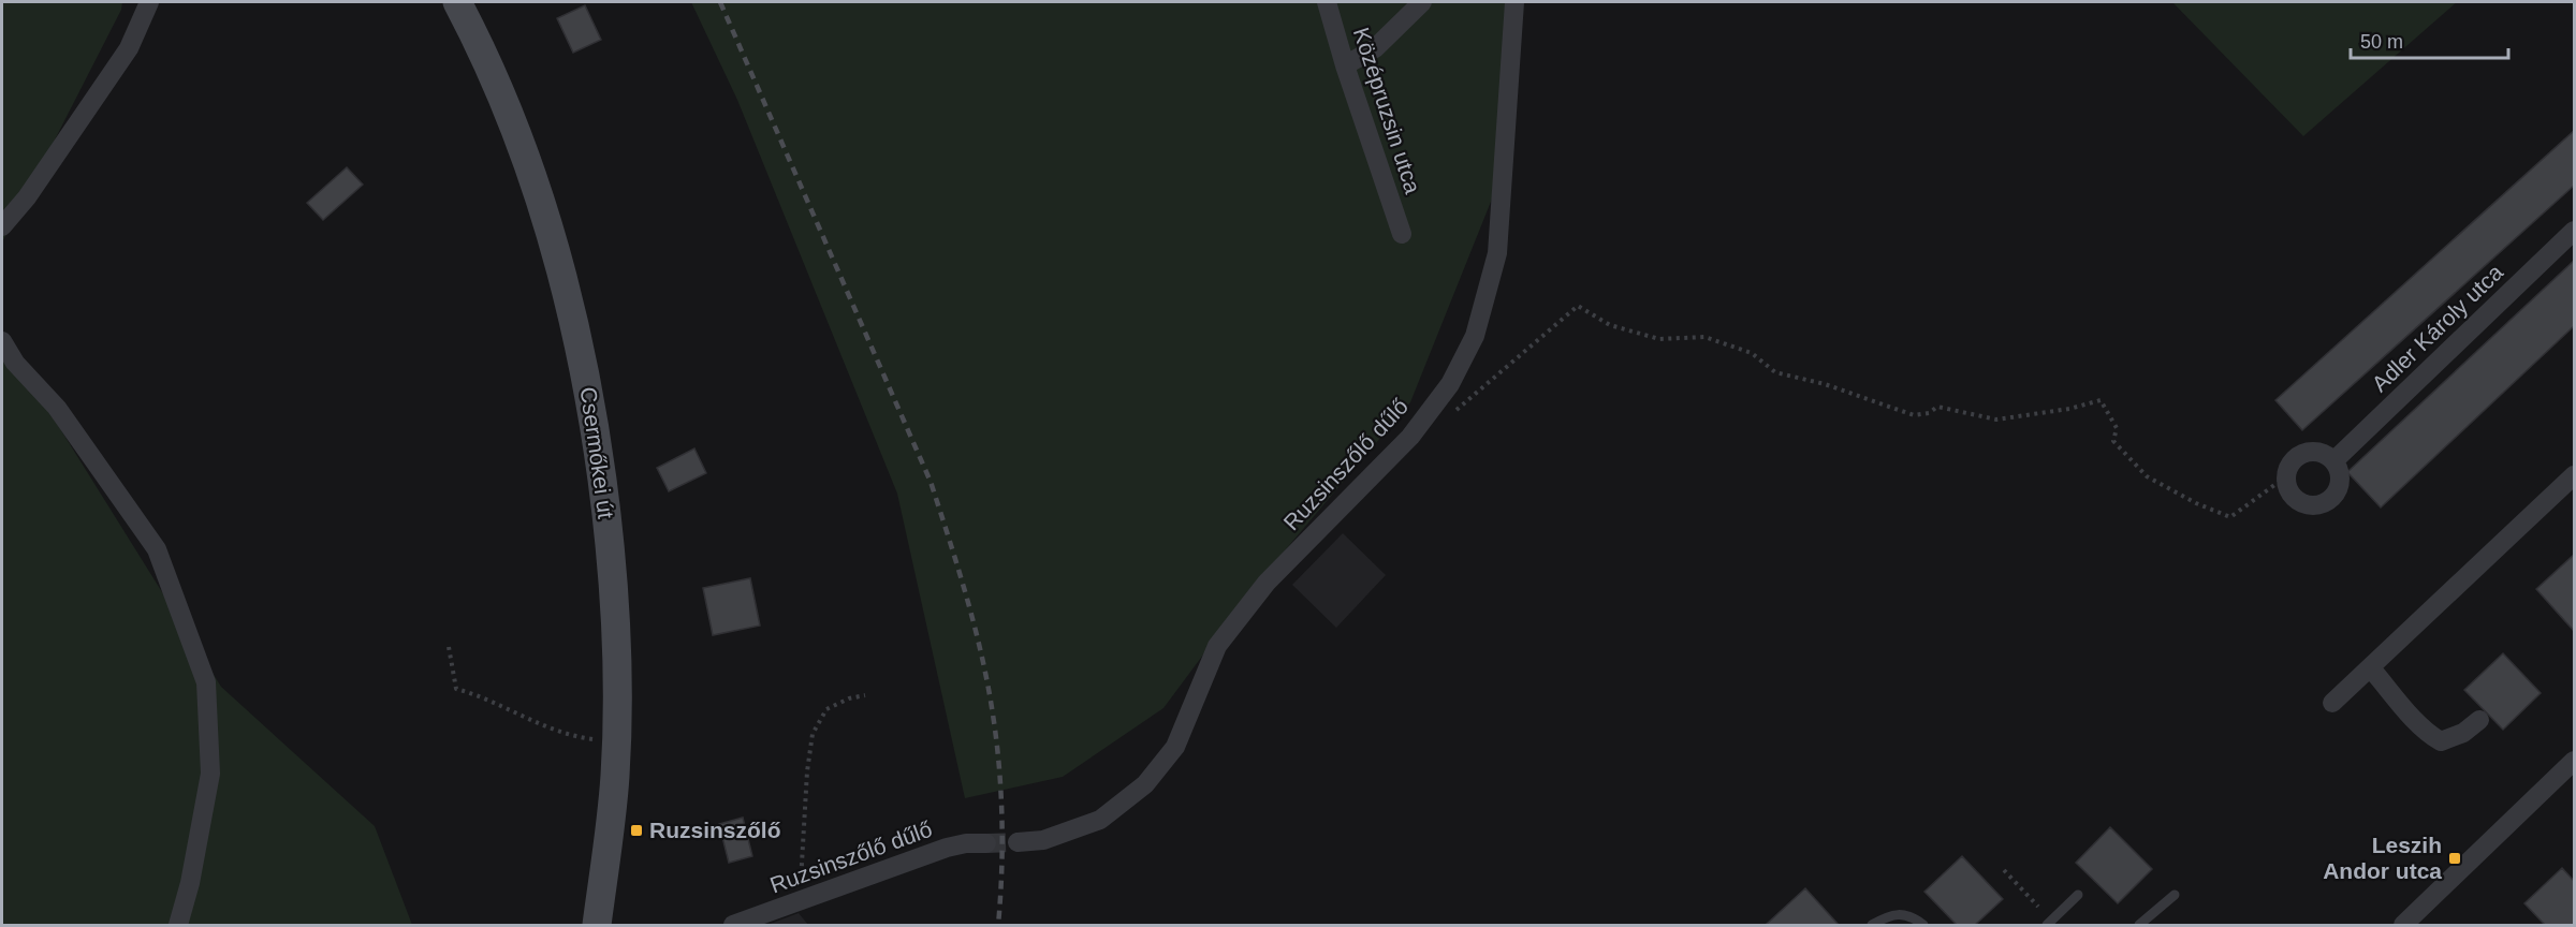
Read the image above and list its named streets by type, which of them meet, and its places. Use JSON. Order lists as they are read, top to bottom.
{
  "streets": {
    "main road": ["Csermőkei út"],
    "street": ["Középruzsin utca", "Adler Károly utca", "Ruzsinszőlő dűlő"]
  },
  "places": {
    "transit": ["Ruzsinszőlő", "Leszih Andor utca"]
  },
  "scale_bar": "50 m"
}
